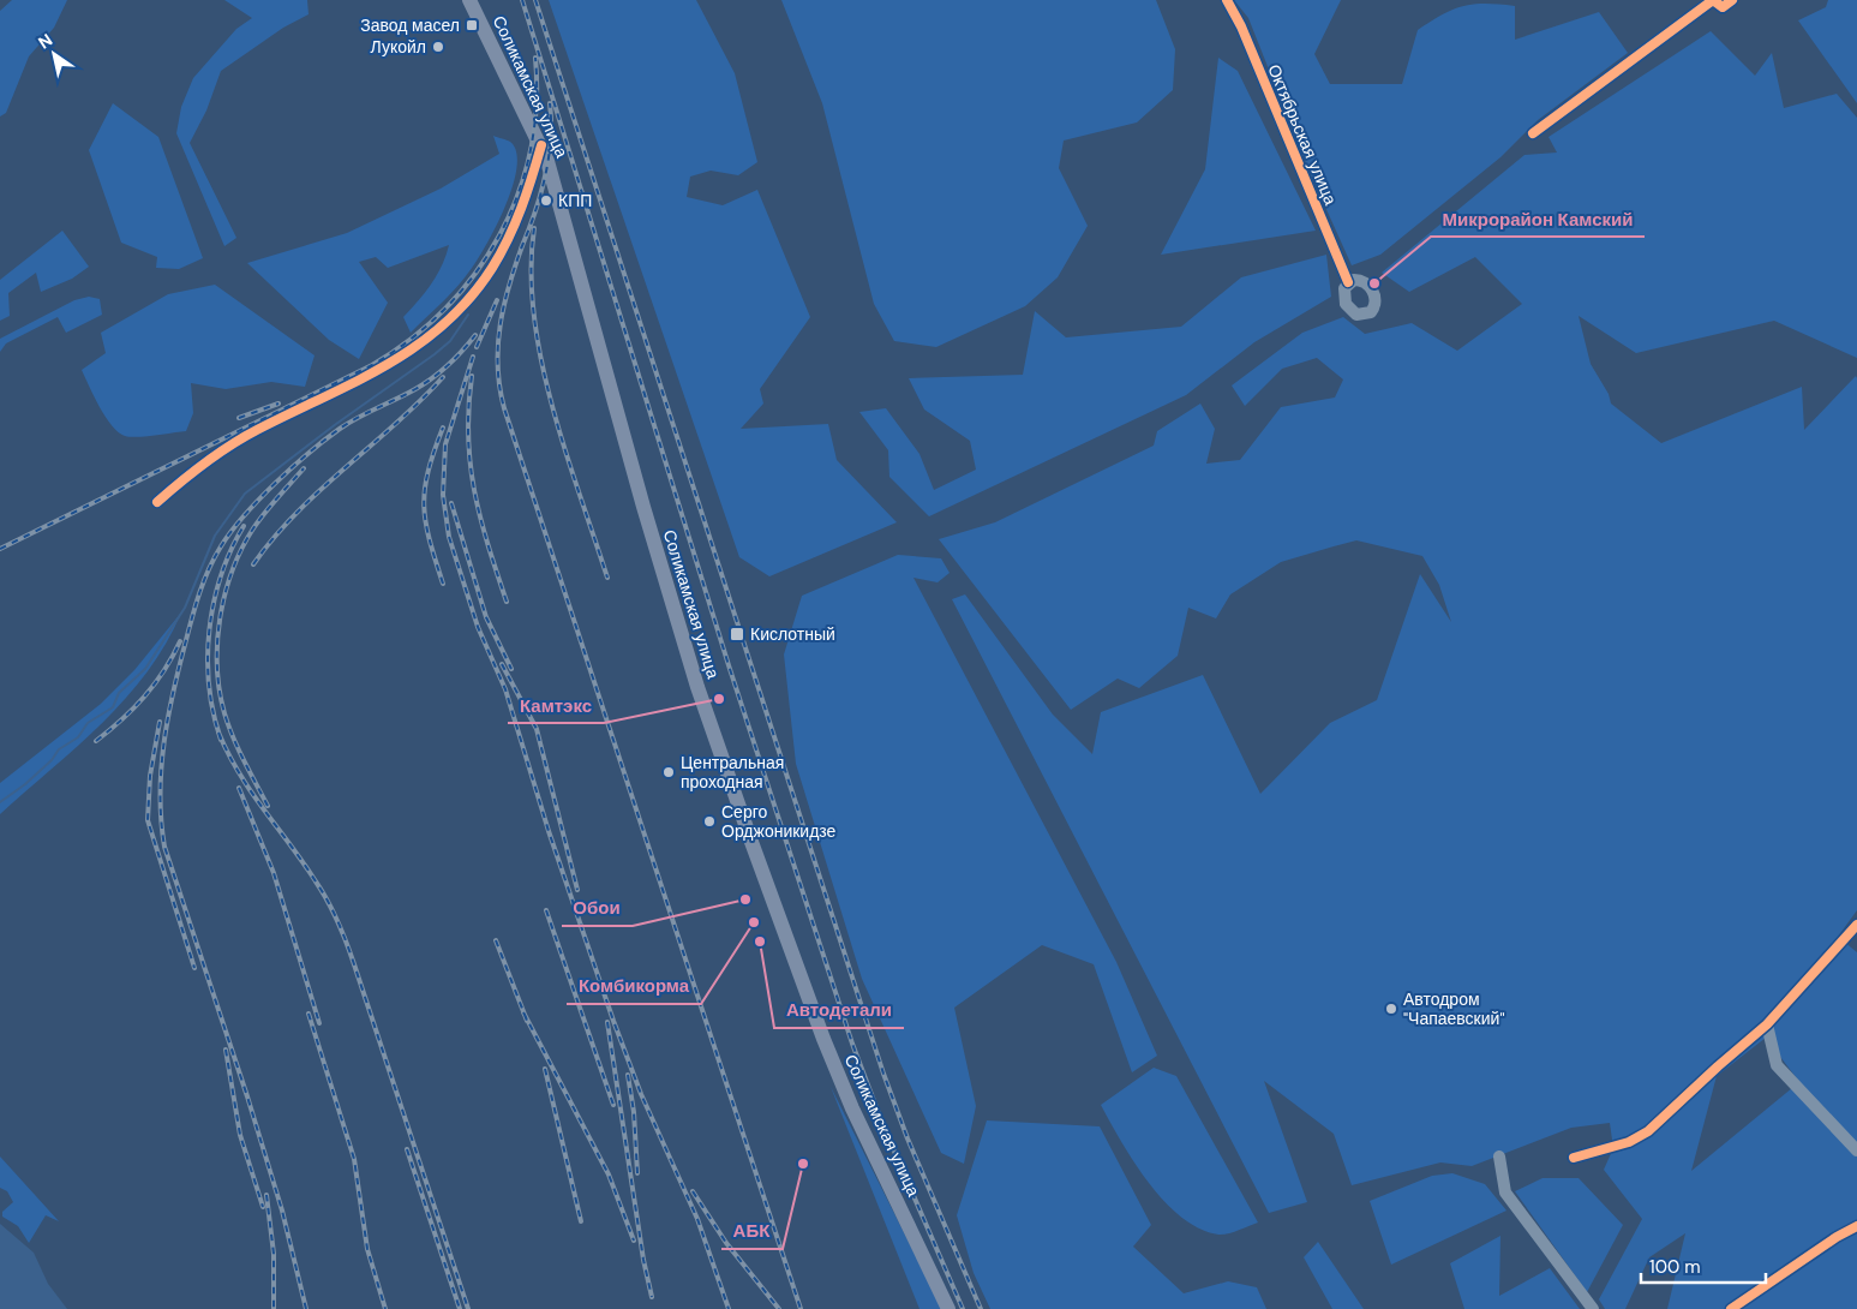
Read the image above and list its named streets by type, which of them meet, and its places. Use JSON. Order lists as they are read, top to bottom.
{
  "streets": {
    "main road": ["Соликамская улица"],
    "street": ["Октябрьская улица"]
  },
  "places": {
    "transit": ["Завод масел", "Кислотный"],
    "other": [
      "Лукойл",
      "КПП",
      "Микрорайон Камский",
      "Камтэкс",
      "Центральная проходная",
      "Серго Орджоникидзе",
      "Обои",
      "Комбикорма",
      "Автодетали",
      "Автодром \"Чапаевский\"",
      "АБК"
    ]
  },
  "scale_bar": "100 m",
  "north": "top left"
}
